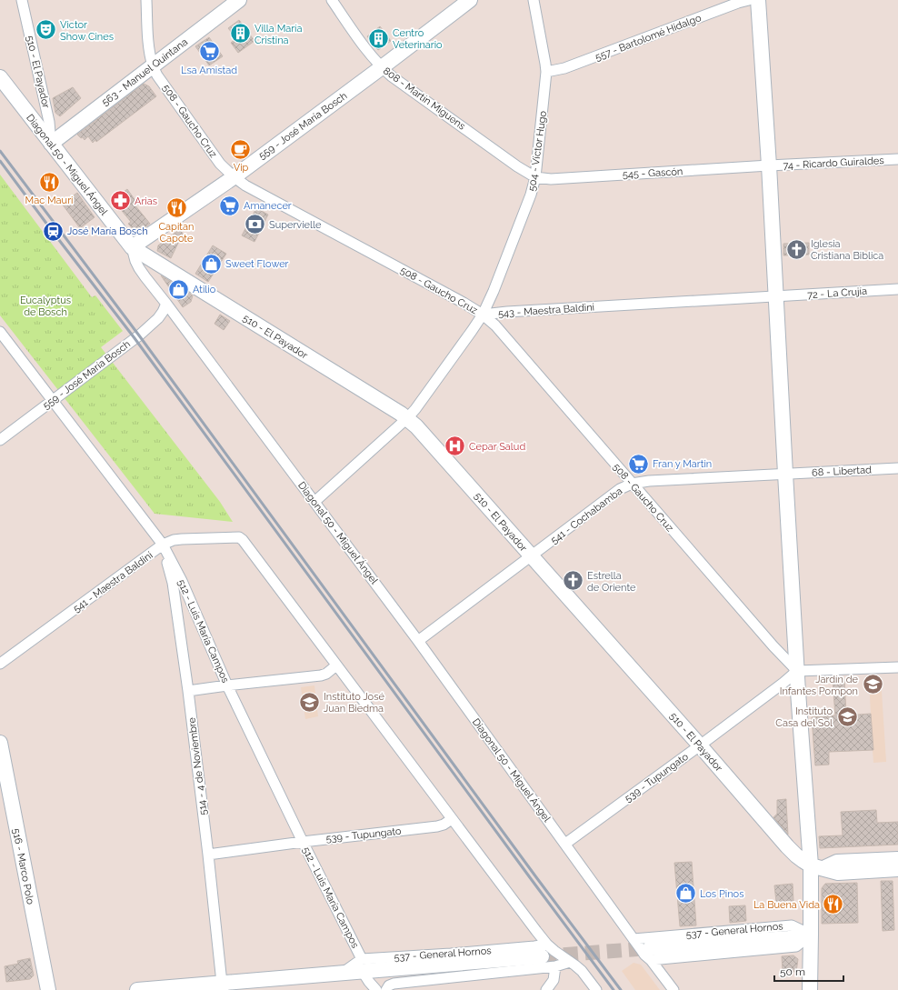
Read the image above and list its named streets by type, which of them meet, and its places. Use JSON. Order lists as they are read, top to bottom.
{
  "streets": {
    "street": [
      "557 - Bartolomé Hidalgo",
      "510 - El Payador",
      "563 - Manuel Quintana",
      "808 - Martín Miguens",
      "508 - Gaucho Cruz",
      "559 - José María Bosch",
      "504 - Víctor Hugo",
      "74 - Ricardo Guiraldes",
      "Diagonal 50 - Miguel Ángel",
      "545 - Gascón",
      "72 - La Crujía",
      "543 - Maestra Baldini",
      "68 - Libertad",
      "541 - Cochabamba",
      "541 - Maestra Baldini",
      "512 - Luis María Campos",
      "514 - 4 de Noviembre",
      "539 - Tupungato",
      "516 - Marco Polo",
      "537 - General Hornos"
    ]
  },
  "crossings": [
    ["557 - Bartolomé Hidalgo", "504 - Víctor Hugo"],
    ["510 - El Payador", "563 - Manuel Quintana"],
    ["510 - El Payador", "559 - José María Bosch"],
    ["510 - El Payador", "Diagonal 50 - Miguel Ángel"],
    ["510 - El Payador", "541 - Cochabamba"],
    ["510 - El Payador", "539 - Tupungato"],
    ["563 - Manuel Quintana", "508 - Gaucho Cruz"],
    ["563 - Manuel Quintana", "Diagonal 50 - Miguel Ángel"],
    ["808 - Martín Miguens", "559 - José María Bosch"],
    ["808 - Martín Miguens", "504 - Víctor Hugo"],
    ["808 - Martín Miguens", "545 - Gascón"],
    ["508 - Gaucho Cruz", "559 - José María Bosch"],
    ["508 - Gaucho Cruz", "504 - Víctor Hugo"],
    ["508 - Gaucho Cruz", "543 - Maestra Baldini"],
    ["508 - Gaucho Cruz", "541 - Cochabamba"],
    ["508 - Gaucho Cruz", "539 - Tupungato"],
    ["559 - José María Bosch", "Diagonal 50 - Miguel Ángel"],
    ["559 - José María Bosch", "512 - Luis María Campos"],
    ["504 - Víctor Hugo", "545 - Gascón"],
    ["504 - Víctor Hugo", "543 - Maestra Baldini"],
    ["74 - Ricardo Guiraldes", "545 - Gascón"],
    ["Diagonal 50 - Miguel Ángel", "541 - Cochabamba"],
    ["Diagonal 50 - Miguel Ángel", "539 - Tupungato"],
    ["Diagonal 50 - Miguel Ángel", "537 - General Hornos"],
    ["72 - La Crujía", "543 - Maestra Baldini"],
    ["68 - Libertad", "541 - Cochabamba"],
    ["541 - Maestra Baldini", "512 - Luis María Campos"],
    ["541 - Maestra Baldini", "514 - 4 de Noviembre"],
    ["512 - Luis María Campos", "514 - 4 de Noviembre"],
    ["512 - Luis María Campos", "539 - Tupungato"],
    ["512 - Luis María Campos", "537 - General Hornos"],
    ["514 - 4 de Noviembre", "539 - Tupungato"],
    ["514 - 4 de Noviembre", "537 - General Hornos"]
  ],
  "parks": ["Eucalyptus de Bosch"],
  "places": {
    "theatre": ["Victor Show Cines"],
    "building": ["Villa María Cristina", "Centro Veterinario"],
    "supermarket": ["Lsa Amistad", "Amanecer", "Fran y Martin"],
    "cafe": ["Vip"],
    "restaurant": ["Mac Mauri", "Capitan Capote", "La Buena Vida"],
    "pharmacy": ["Arias"],
    "bank": ["Supervielle"],
    "station": ["José María Bosch"],
    "church": ["Iglesia Cristiana Biblica", "Estrella de Oriente"],
    "shop": ["Sweet Flower", "Atilio", "Los Pinos"],
    "hospital": ["Cepar Salud"],
    "school or university": ["Jardín de Infantes Pompon", "Instituto José Juan Biedma", "Instituto Casa del Sol"]
  },
  "scale_bar": "50 m"
}
